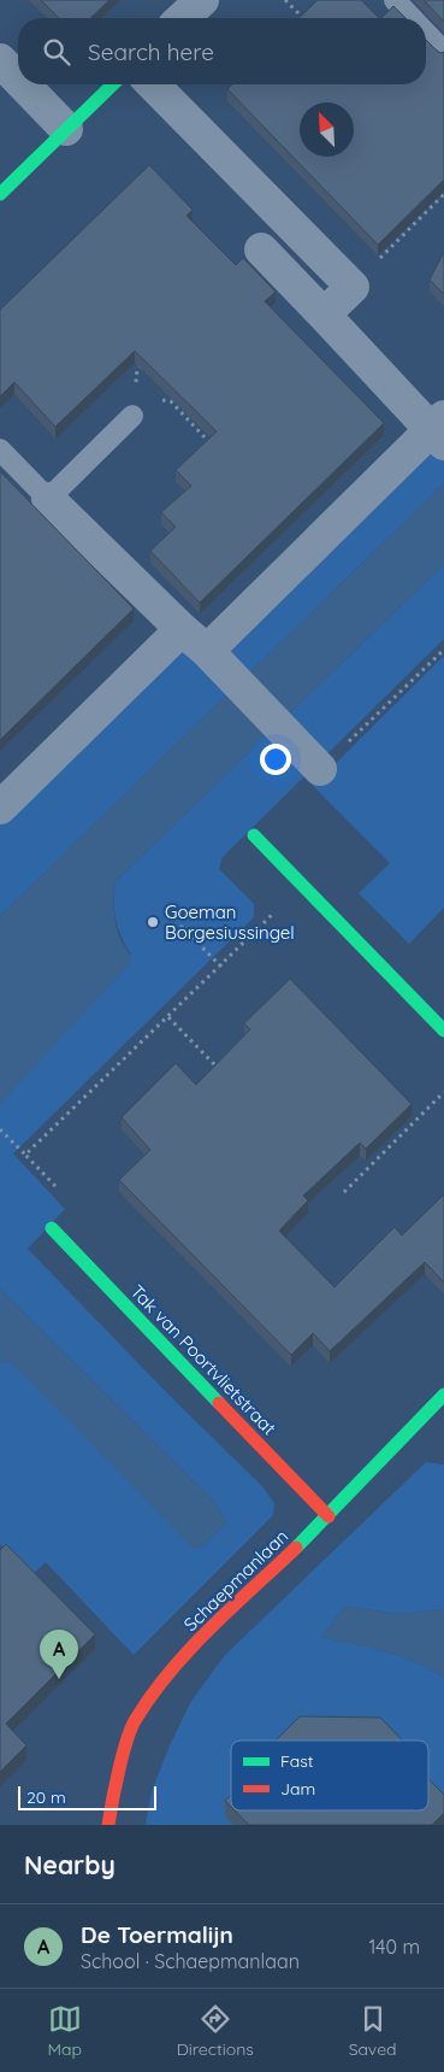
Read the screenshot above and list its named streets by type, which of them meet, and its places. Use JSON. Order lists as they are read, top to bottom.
{
  "streets": {
    "street": ["Tak van Poortvlietstraat", "Schaepmanlaan"]
  },
  "crossings": [
    ["Tak van Poortvlietstraat", "Schaepmanlaan"]
  ],
  "places": ["Goeman Borgesiussingel"],
  "legend": ["Fast", "Jam"],
  "scale_bar": "20 m",
  "north": "top left",
  "page": {
    "search": "Search here",
    "pins": "A",
    "scale": "20 m",
    "heading": "Nearby",
    "list": [
      {
        "mark": "A",
        "name": "De Toermalijn",
        "note": "School · Schaepmanlaan",
        "value": "140 m"
      }
    ],
    "nav": ["Map", "Directions", "Saved"]
  }
}
